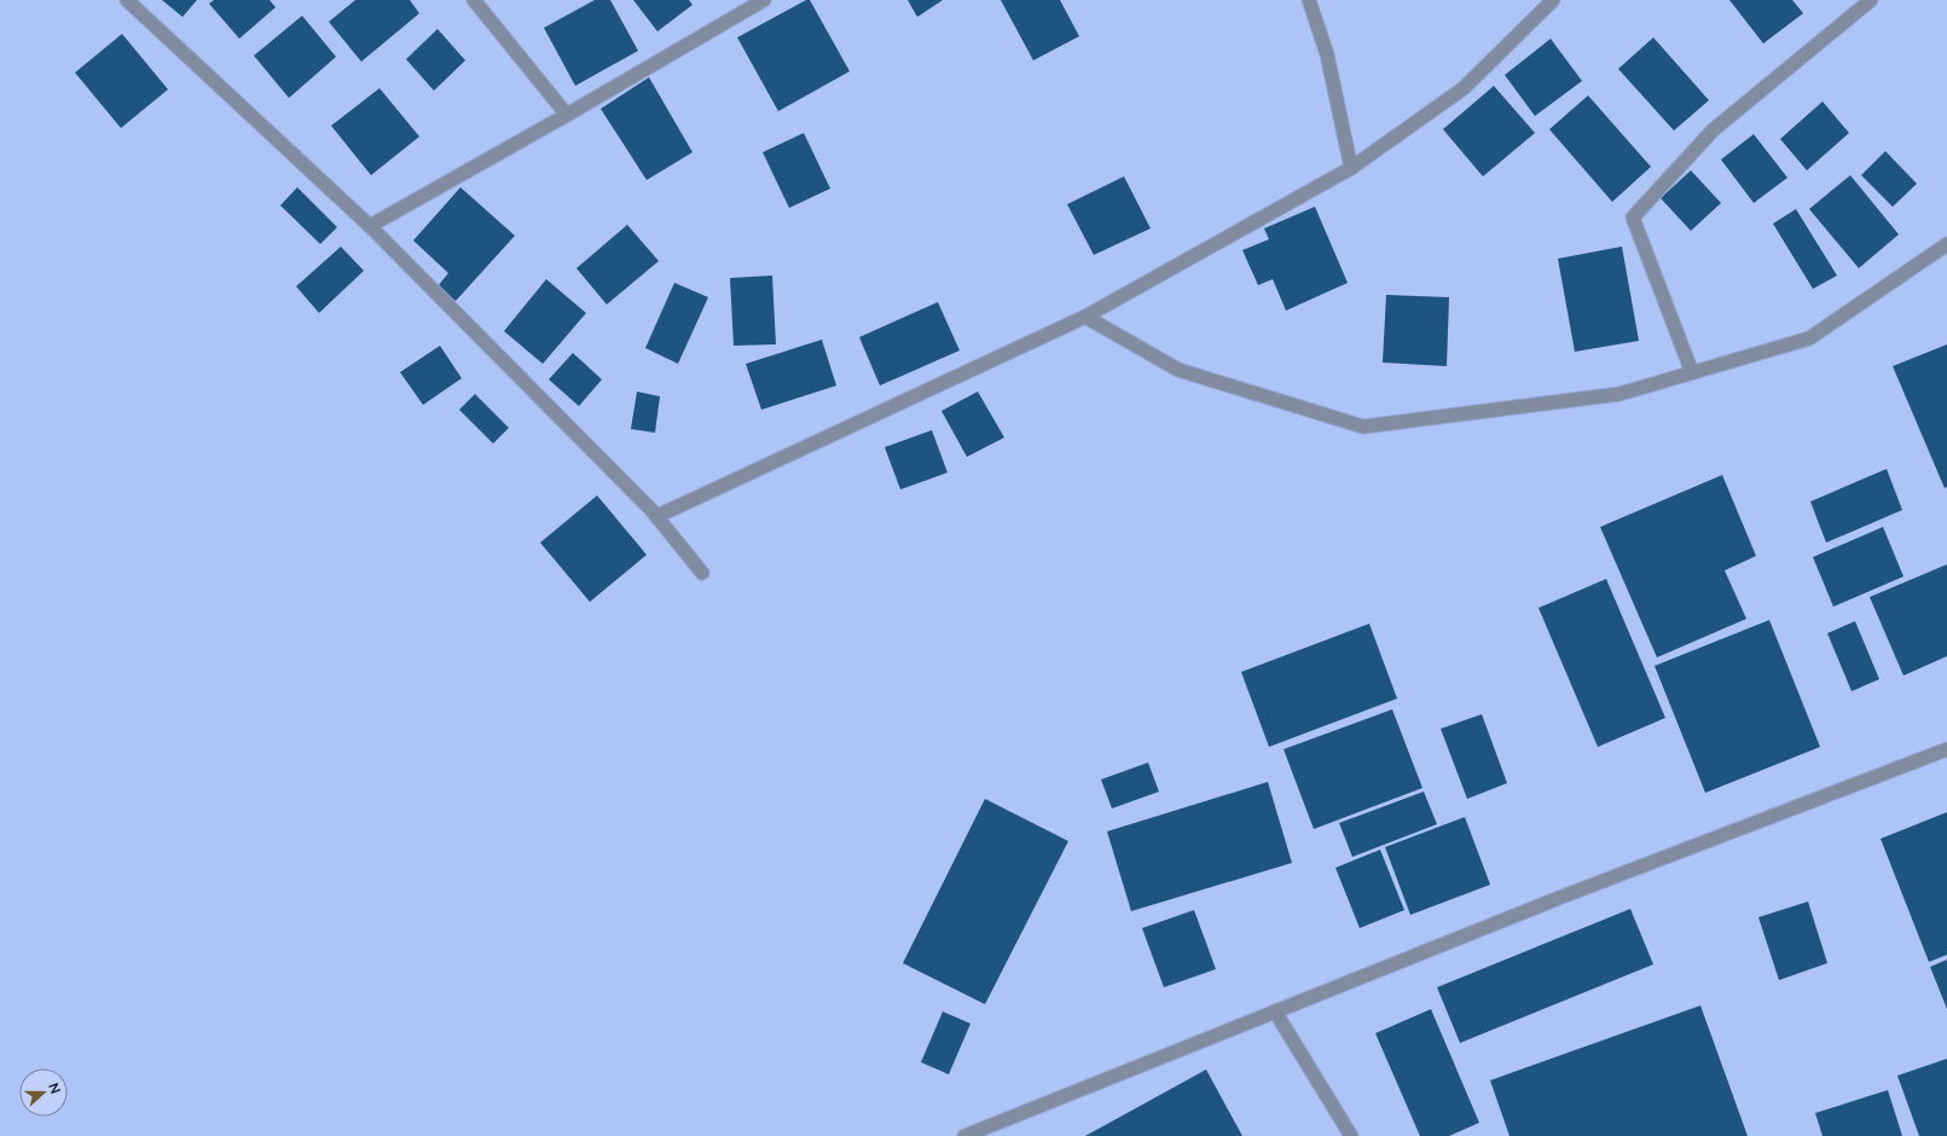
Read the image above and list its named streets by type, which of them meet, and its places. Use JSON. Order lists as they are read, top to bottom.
{
  "north": "right"
}
